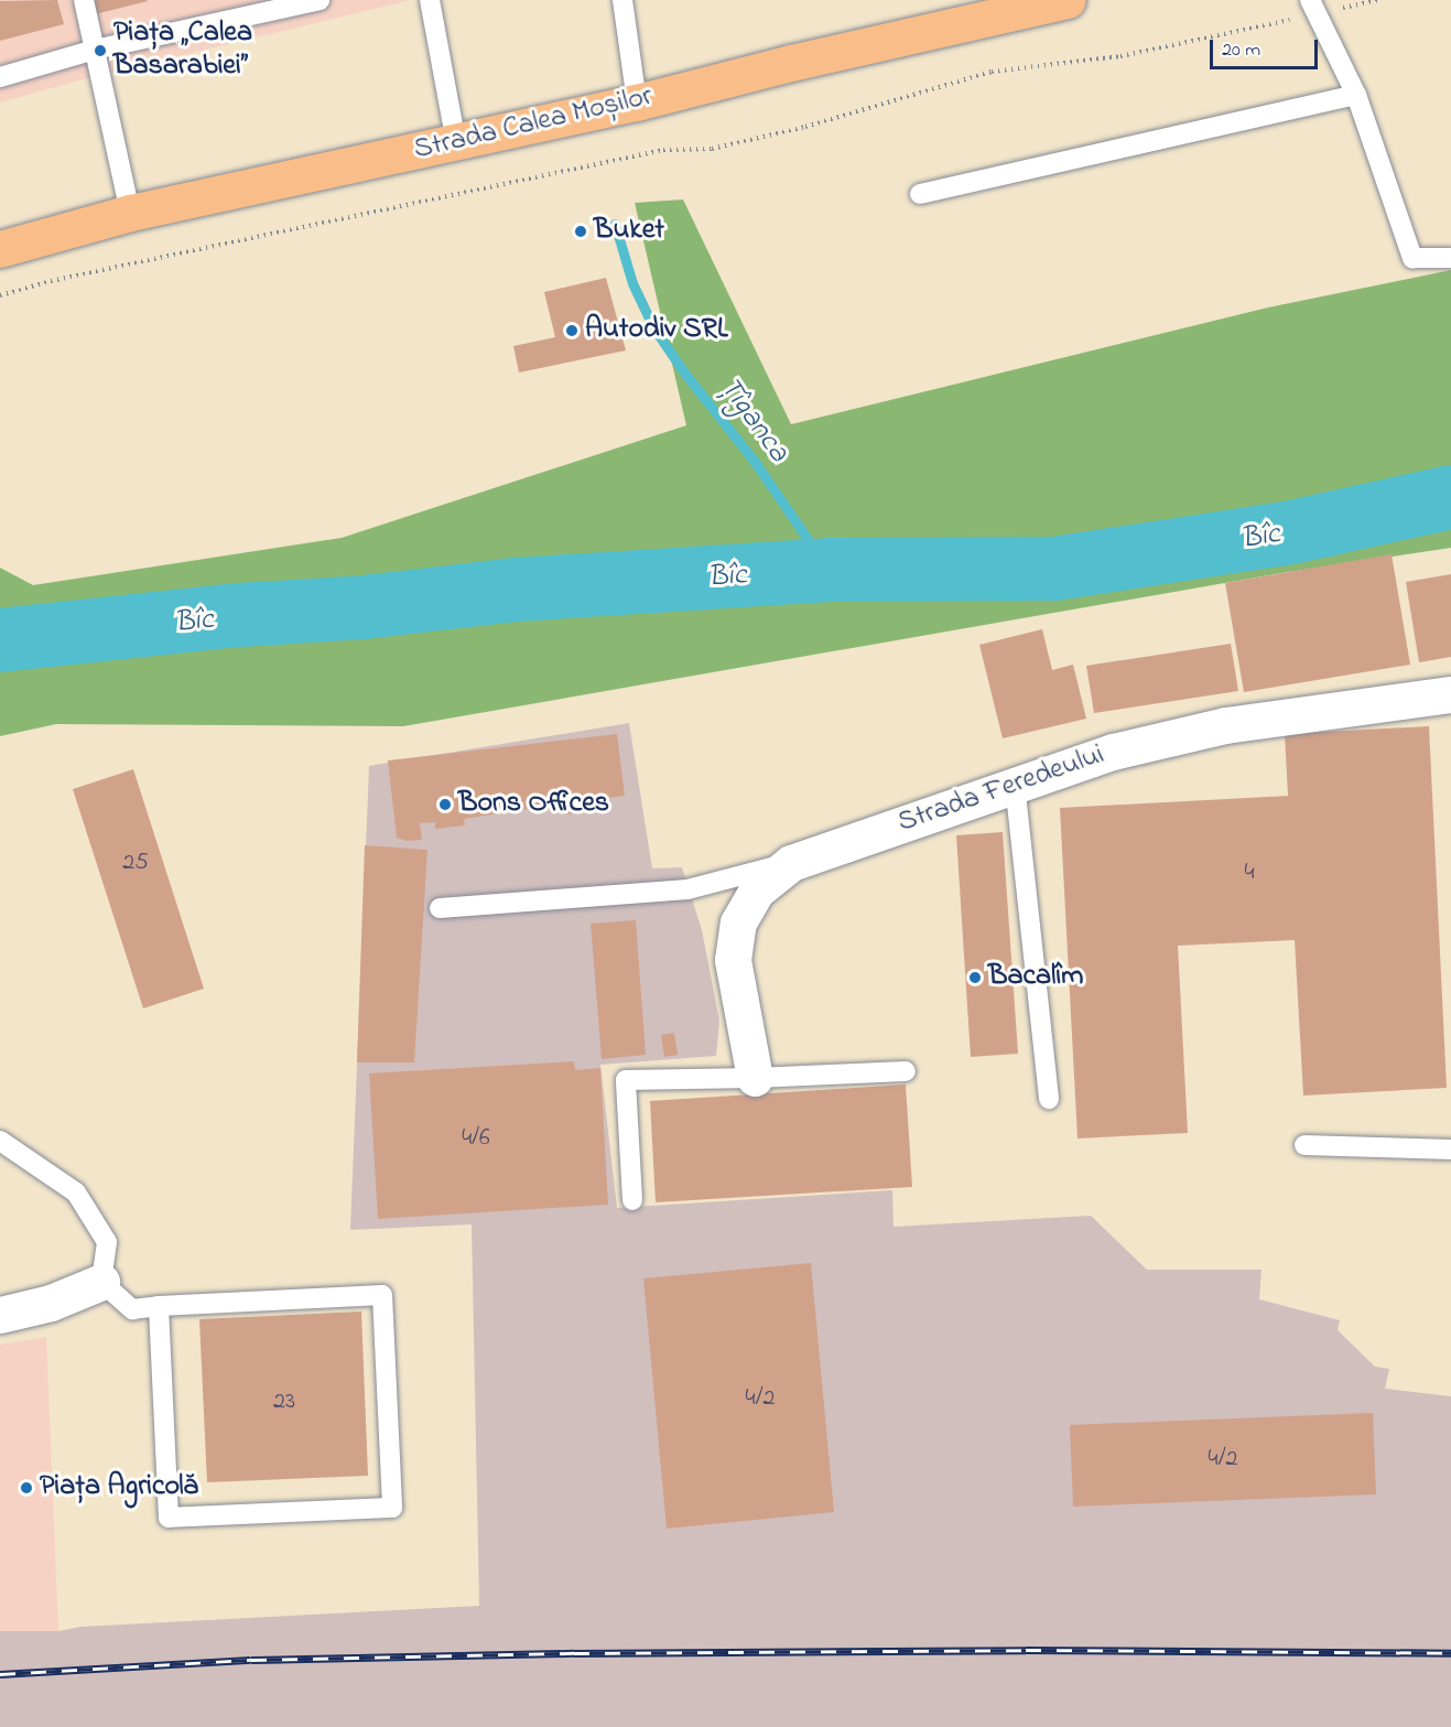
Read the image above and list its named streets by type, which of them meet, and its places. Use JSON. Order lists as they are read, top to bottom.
{
  "streets": {
    "main road": ["Strada Calea Moșilor"],
    "street": ["Strada Feredeului"]
  },
  "water": ["Țîganca", "Bîc"],
  "places": [
    "Piața „Calea Basarabiei”",
    "Buket",
    "Autodiv SRL",
    "Bons Offices",
    "Bacalîm",
    "Piața Agricolă"
  ],
  "house_numbers": [
    "25",
    "4",
    "4/6",
    "4/2",
    "23",
    "4/2"
  ],
  "scale_bar": "20 m"
}
